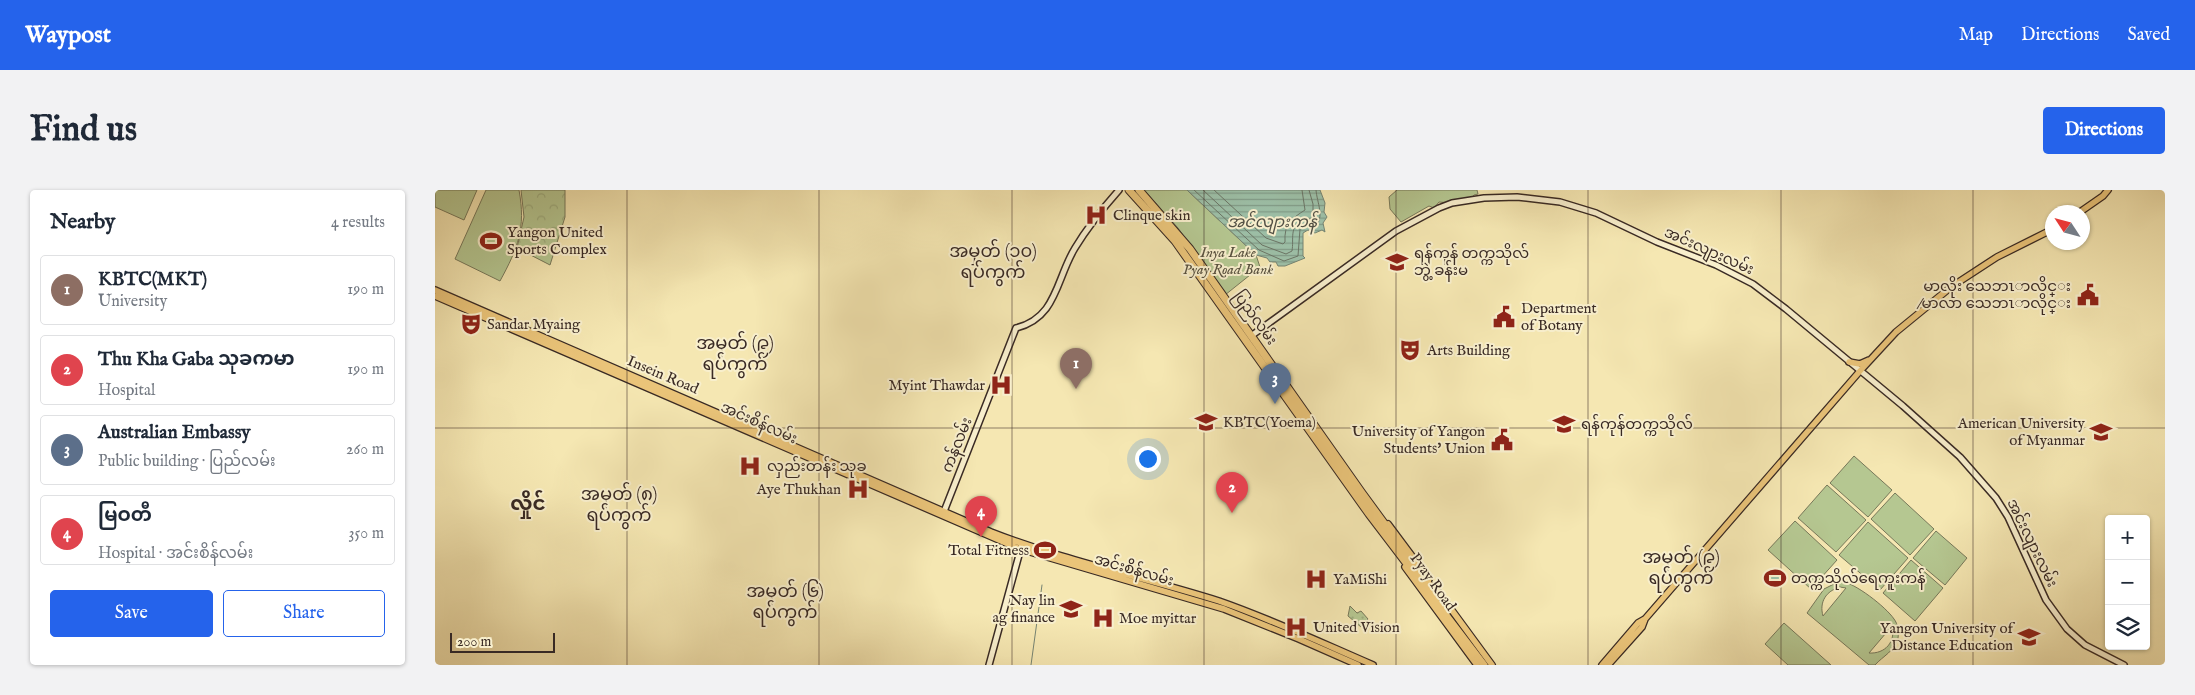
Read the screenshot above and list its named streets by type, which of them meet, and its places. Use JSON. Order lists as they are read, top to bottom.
{
  "streets": {
    "highway": ["ပြည်လမ်း", "Pyay Road"],
    "main road": [
      "အင်းလျားလမ်း",
      "Insein Road",
      "အင်းစိန်လမ်း",
      "ကန်လမ်း"
    ]
  },
  "crossings": [
    ["အင်းလျားလမ်း", "ပြည်လမ်း"],
    ["ပြည်လမ်း", "Pyay Road"],
    ["Insein Road", "အင်းစိန်လမ်း"],
    ["အင်းစိန်လမ်း", "ကန်လမ်း"]
  ],
  "districts": [
    "အမှတ် (၁၀) ရပ်ကွက်",
    "အမှတ် (၉) ရပ်ကွက်",
    "အမှတ် (၈) ရပ်ကွက်",
    "လှိုင်",
    "အမှတ် (၉) ရပ်ကွက်",
    "အမှတ် (၆) ရပ်ကွက်"
  ],
  "water": ["အင်လျားကန်"],
  "parks": ["Inya Lake Pyay Road Bank"],
  "places": {
    "hospital": [
      "Clinque skin",
      "Myint Thawdar",
      "လှည်းတန်း သုခ",
      "Aye Thukhan",
      "YaMiShi",
      "Moe myittar",
      "United Vision"
    ],
    "sports": ["Yangon United Sports Complex", "Total Fitness", "တက္ကသိုလ်ရေကူးကန်"],
    "school or university": [
      "ရန်ကုန် တက္ကသိုလ် ဘွဲ့ ခန်းမ",
      "KBTC(Yoema)",
      "ရန်ကုန်တက္ကသိုလ်",
      "American University of Myanmar",
      "Nay lin ag finance",
      "Yangon University of Distance Education"
    ],
    "public building": ["မာလိုး သေဘၤာလိုင္း /မာလာ သေဘၤာလိုင္း", "Department of Botany", "University of Yangon Students' Union"],
    "theatre": ["Sandar Myaing", "Arts Building"]
  },
  "scale_bar": "200 m",
  "north": "top left",
  "page": {
    "header": "Waypost",
    "nav": ["Map", "Directions", "Saved"],
    "buttons": [
      "Directions",
      ["Save", "Share"]
    ],
    "title": "Find us",
    "heading": ["Nearby", "4 results"],
    "list": [
      {
        "mark": "1",
        "name": "KBTC(MKT)",
        "note": "University",
        "value": "190 m"
      },
      {
        "mark": "2",
        "name": "Thu Kha Gaba သုခကမာ",
        "note": "Hospital",
        "value": "190 m"
      },
      {
        "mark": "3",
        "name": "Australian Embassy",
        "note": "Public building · ပြည်လမ်း",
        "value": "260 m"
      },
      {
        "mark": "4",
        "name": "မြဝတီ",
        "note": "Hospital · အင်းစိန်လမ်း",
        "value": "350 m"
      }
    ],
    "pins": [
      "1",
      "3",
      "2",
      "4"
    ],
    "map_buttons": ["+", "−"],
    "scale": "200 m"
  }
}
